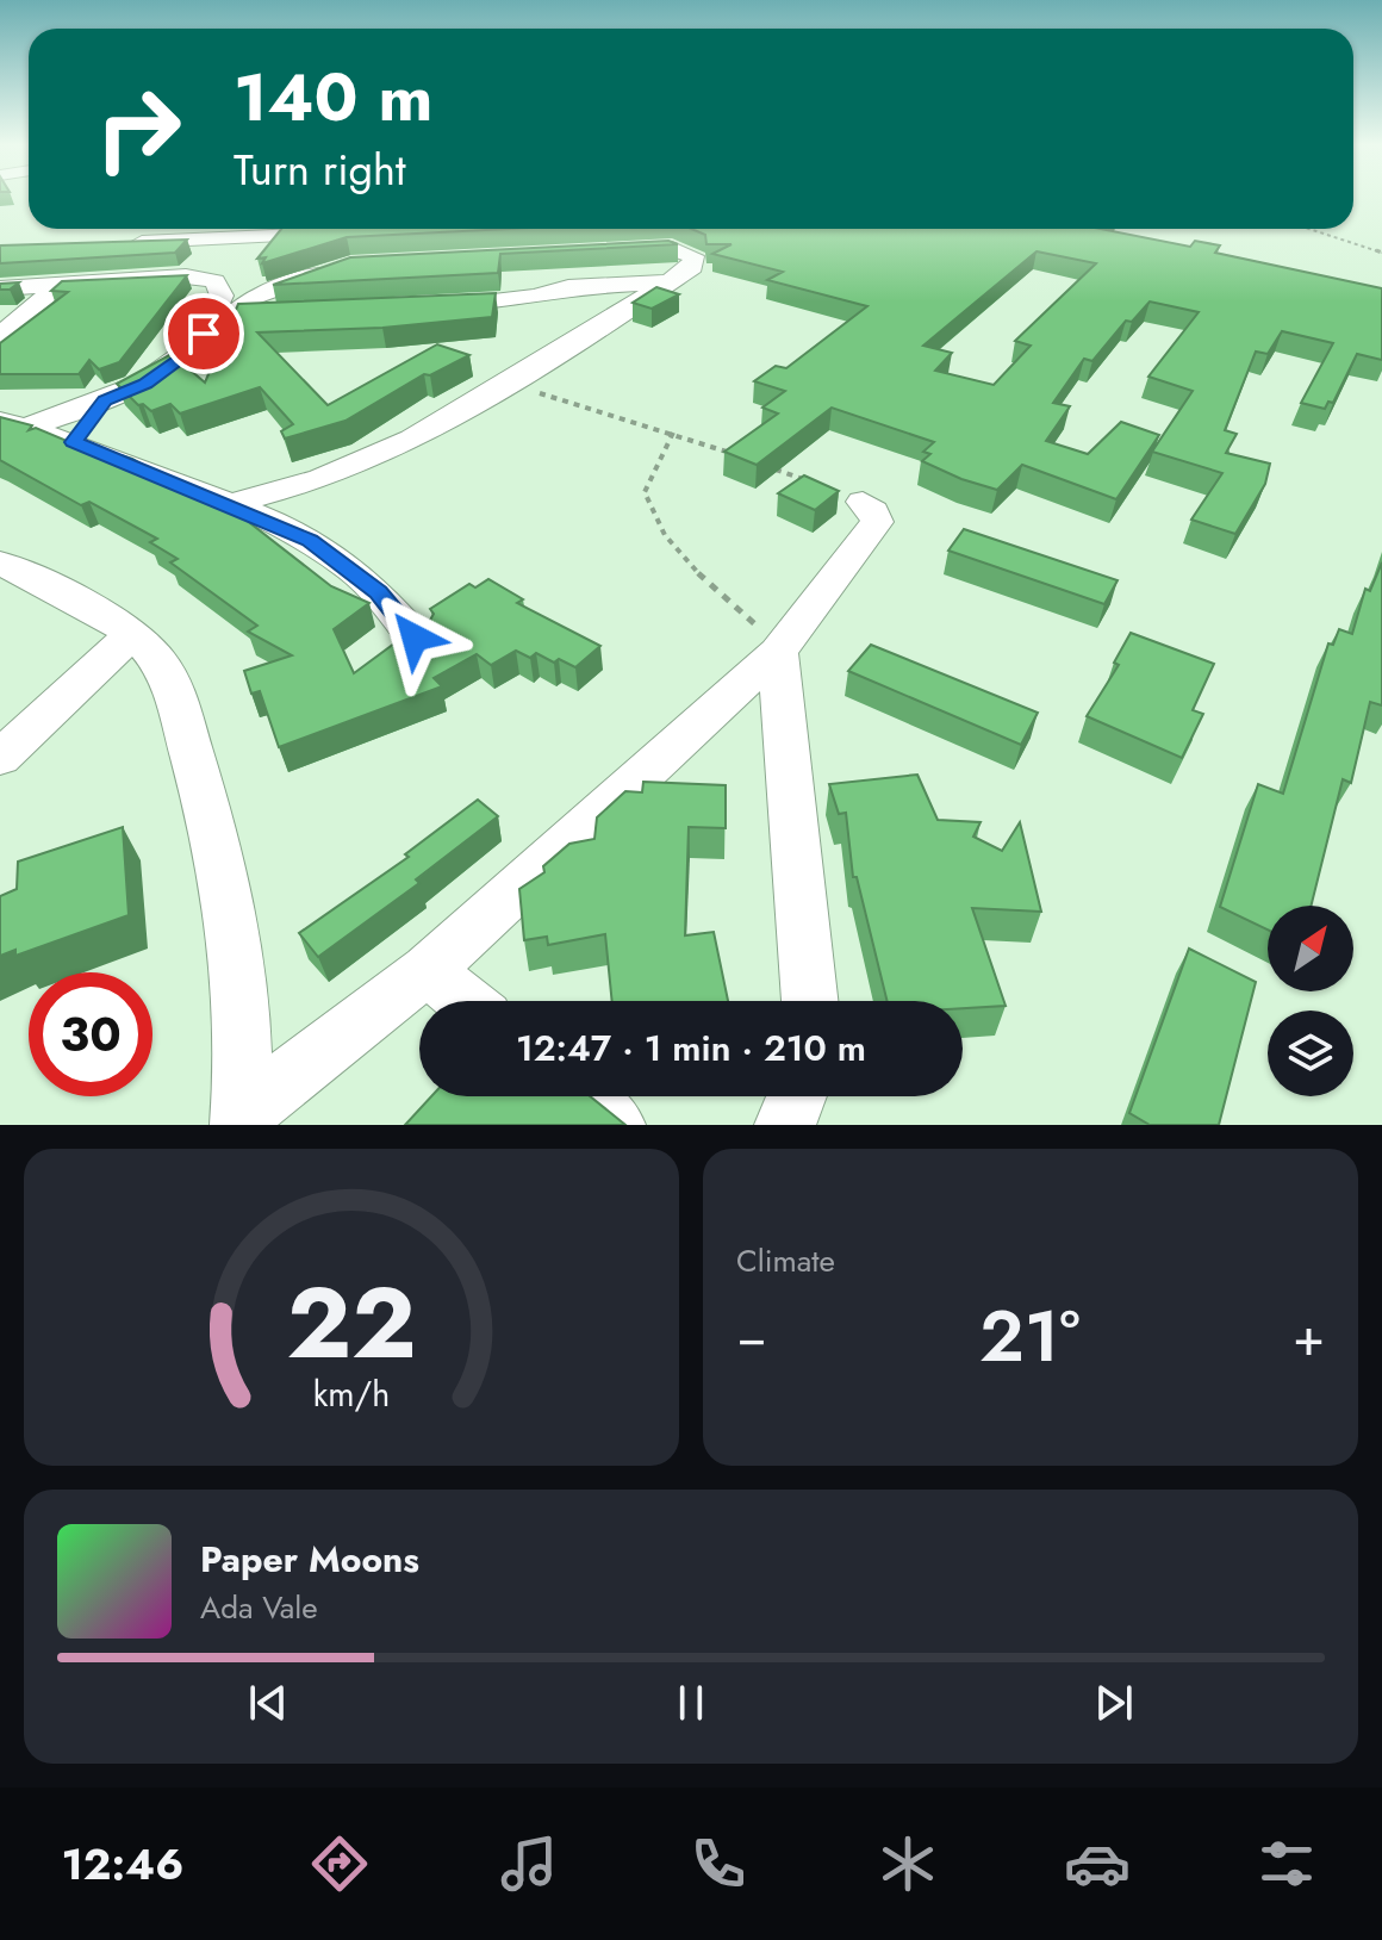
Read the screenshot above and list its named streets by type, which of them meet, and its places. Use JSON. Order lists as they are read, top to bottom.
{
  "north": "top right",
  "page": {
    "turn": ["140 m", "Turn right"],
    "limit": "30",
    "trip": "12:47 · 1 min · 210 m",
    "tile": "Climate",
    "heat": ["−", "21°", "+"],
    "song": ["Paper Moons", "Ada Vale"],
    "tabs": "12:46",
    "gauge": ["22", "km/h"]
  }
}
